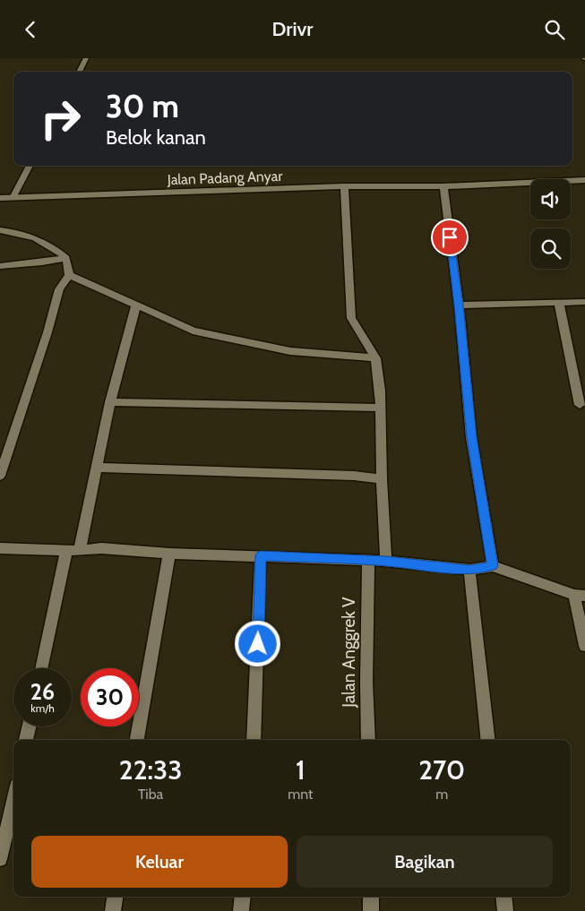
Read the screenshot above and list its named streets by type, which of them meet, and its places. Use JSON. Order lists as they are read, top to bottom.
{
  "streets": {
    "street": ["Jalan Padang Anyar", "Jalan Anggrek V"]
  },
  "page": {
    "header": "Drivr",
    "turn": ["30 m", "Belok kanan"],
    "speed": "26 km/h",
    "limit": "30",
    "eta": [
      "22:33",
      "Tiba",
      "1",
      "mnt",
      "270",
      "m"
    ],
    "buttons": ["Keluar", "Bagikan"]
  }
}
